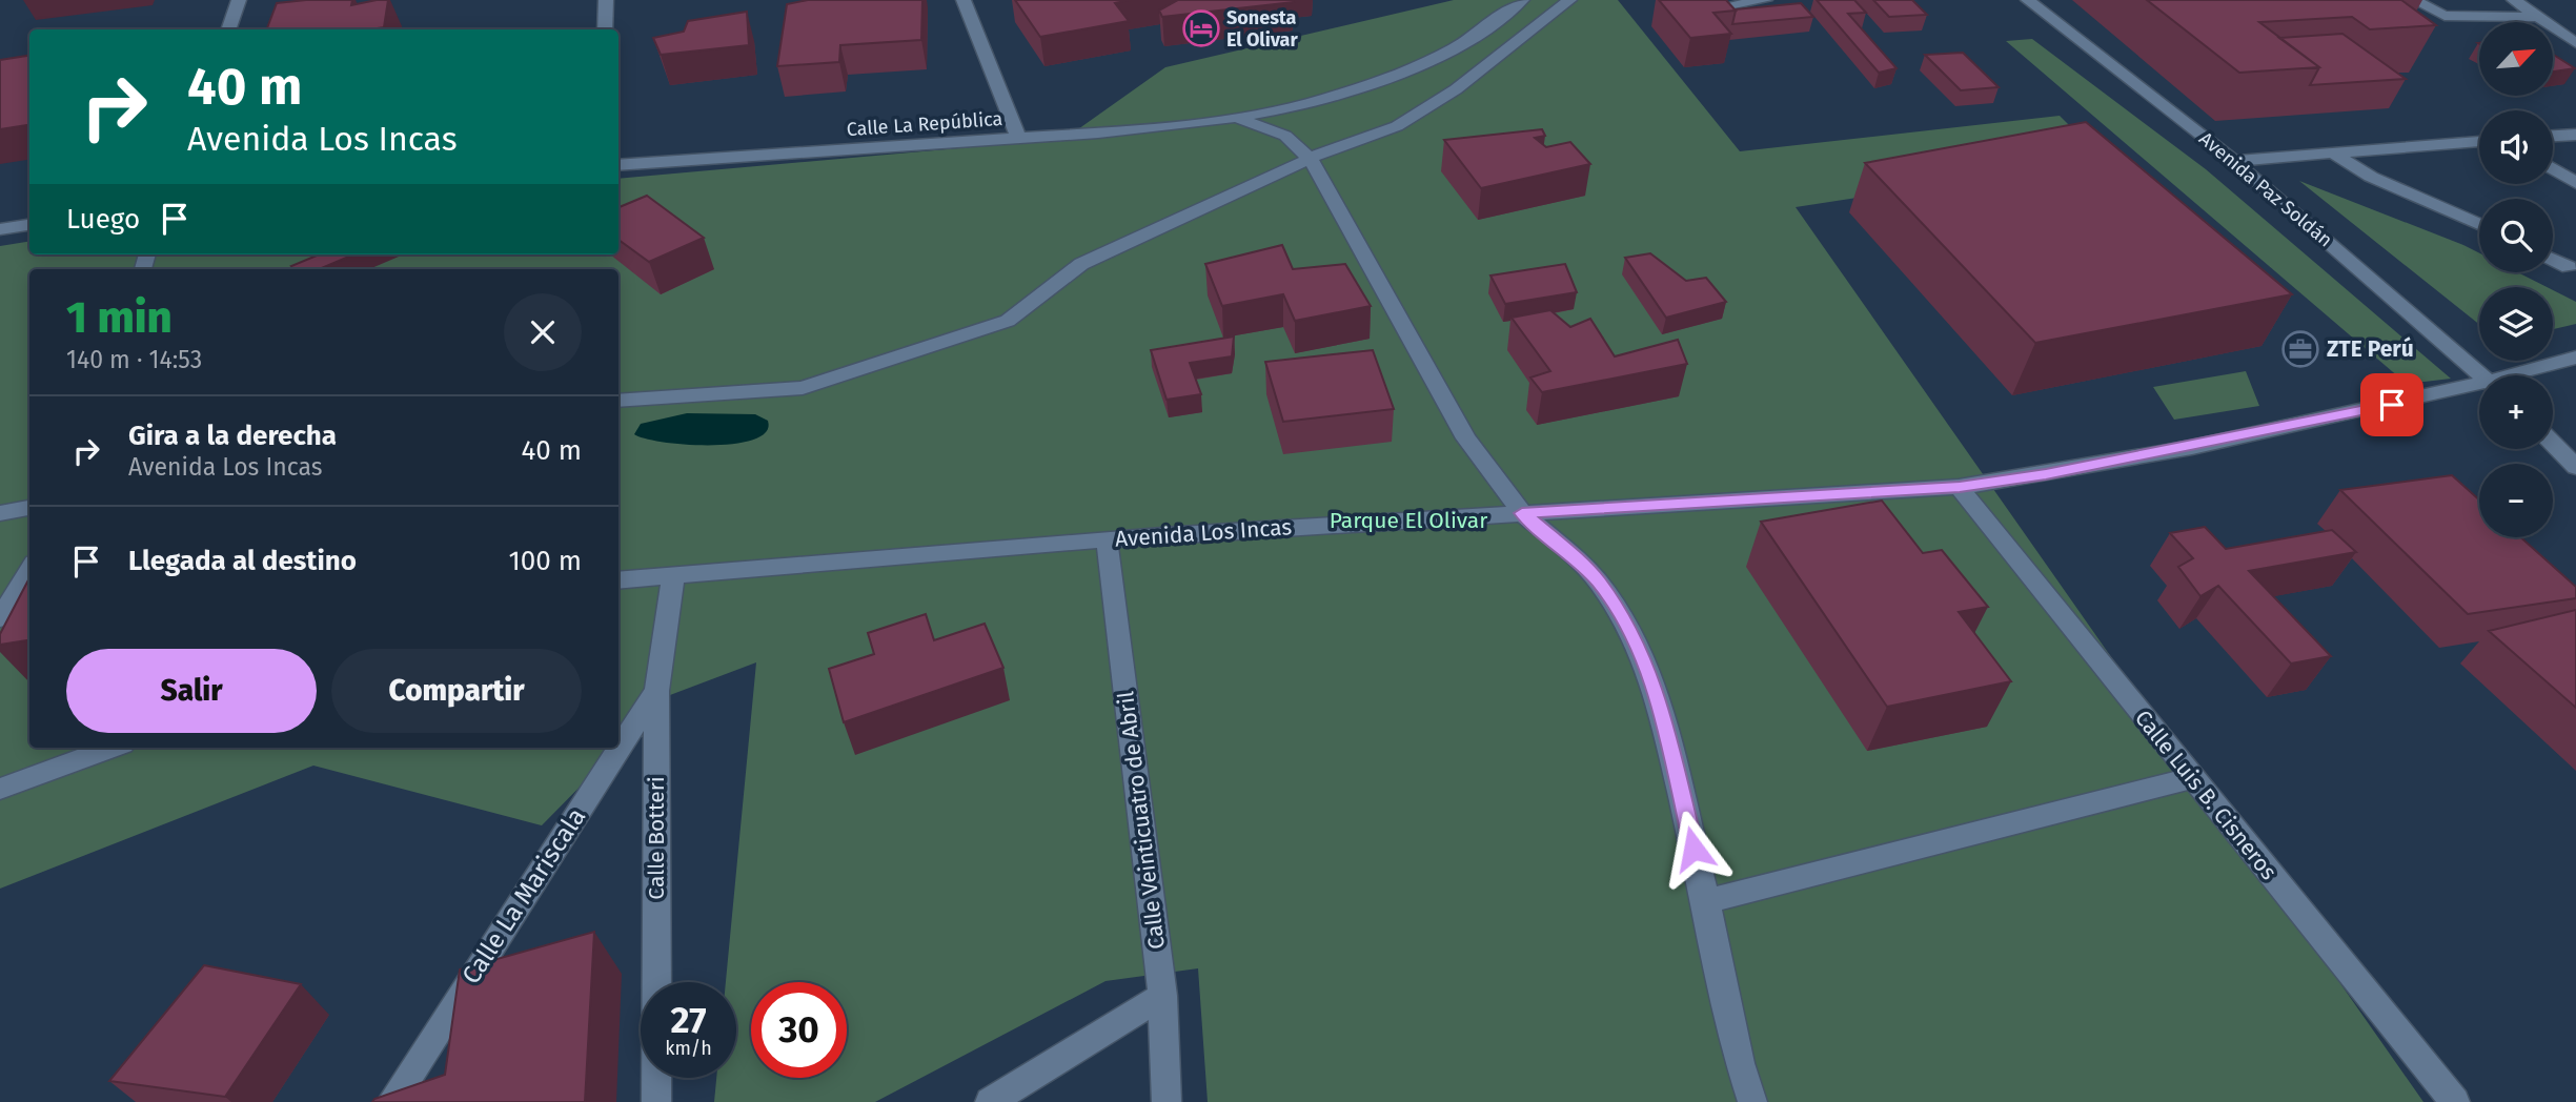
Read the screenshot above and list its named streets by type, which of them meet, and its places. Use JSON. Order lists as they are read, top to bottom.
{
  "streets": {
    "street": [
      "Calle La República",
      "Avenida Paz Soldán",
      "Avenida Los Incas",
      "Calle Luis B. Cisneros",
      "Calle Veinticuatro de Abril",
      "Calle Botteri",
      "Calle La Mariscala"
    ]
  },
  "crossings": [
    ["Avenida Los Incas", "Calle Luis B. Cisneros"],
    ["Avenida Los Incas", "Calle Veinticuatro de Abril"],
    ["Avenida Los Incas", "Calle Botteri"],
    ["Calle Botteri", "Calle La Mariscala"]
  ],
  "parks": ["Parque El Olivar"],
  "places": {
    "hotel": ["Sonesta El Olivar"],
    "office": ["ZTE Perú"]
  },
  "north": "top right",
  "page": {
    "map_buttons": ["+", "−"],
    "turn": ["40 m", "Avenida Los Incas"],
    "then": "Luego",
    "heading": ["1 min", "140 m · 14:53"],
    "list": [
      {
        "name": "Gira a la derecha",
        "note": "Avenida Los Incas",
        "value": "40 m"
      },
      {
        "name": "Llegada al destino",
        "value": "100 m"
      }
    ],
    "buttons": ["Salir", "Compartir"],
    "speed": "27 km/h",
    "limit": "30"
  }
}
